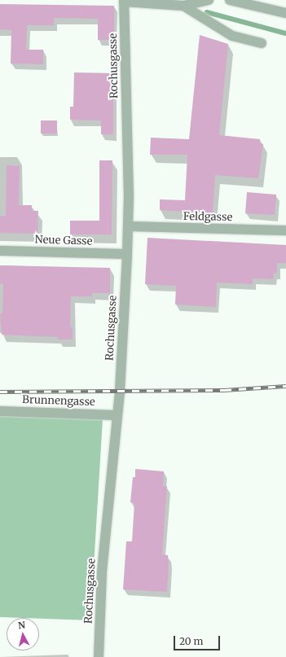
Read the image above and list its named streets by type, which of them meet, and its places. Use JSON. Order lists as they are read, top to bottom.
{
  "streets": {
    "street": [
      "Rochusgasse",
      "Feldgasse",
      "Neue Gasse",
      "Brunnengasse"
    ]
  },
  "crossings": [
    ["Rochusgasse", "Feldgasse"],
    ["Rochusgasse", "Neue Gasse"],
    ["Rochusgasse", "Brunnengasse"]
  ],
  "scale_bar": "20 m",
  "north": "top"
}
